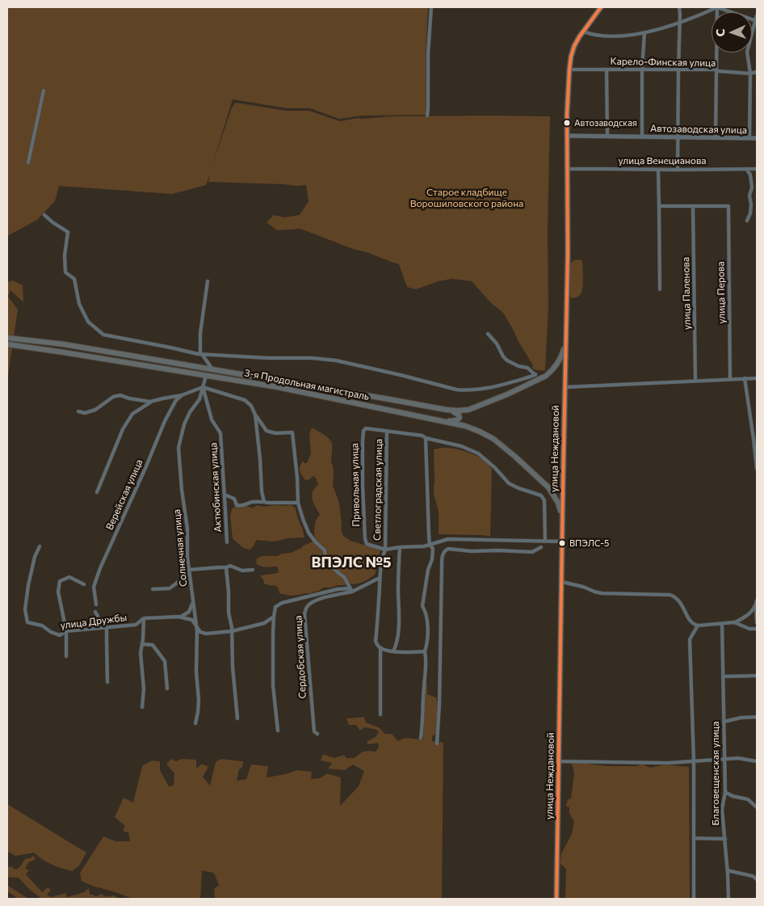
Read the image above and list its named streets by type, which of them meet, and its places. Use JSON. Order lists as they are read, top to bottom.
{
  "streets": {
    "highway": ["3-я Продольная магистраль", "улица Неждановой"],
    "street": [
      "Карело-Финская улица",
      "Автозаводская улица",
      "улица Венецианова",
      "улица Перова",
      "улица Паленова",
      "Привольная улица",
      "Актюбинская улица",
      "Светлоградская улица",
      "Верейская улица",
      "Солнечная улица",
      "улица Дружбы",
      "Сердобская улица",
      "Благовещенская улица"
    ]
  },
  "crossings": [
    ["Карело-Финская улица", "улица Неждановой"],
    ["Автозаводская улица", "улица Неждановой"],
    ["улица Венецианова", "улица Неждановой"],
    ["улица Перова", "улица Паленова"],
    ["3-я Продольная магистраль", "улица Неждановой"],
    ["3-я Продольная магистраль", "Солнечная улица"],
    ["Привольная улица", "Светлоградская улица"],
    ["Актюбинская улица", "Солнечная улица"],
    ["Солнечная улица", "улица Дружбы"],
    ["улица Дружбы", "Сердобская улица"]
  ],
  "districts": ["ВПЭЛС №5"],
  "parks": ["Старое кладбище Ворошиловского района"],
  "places": ["Автозаводская", "ВПЭЛС-5"],
  "north": "left"
}
